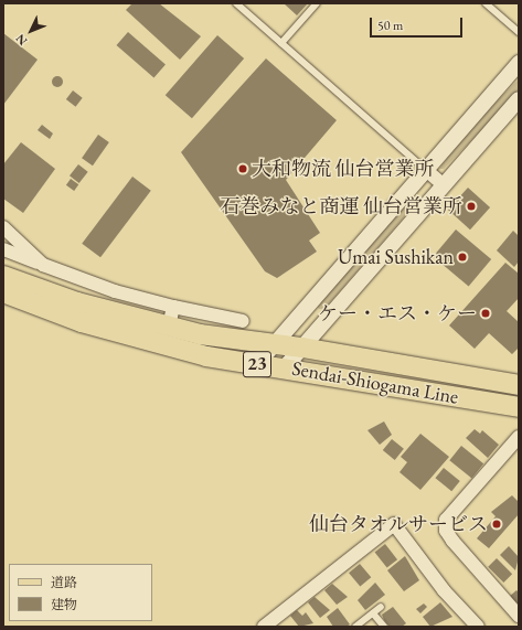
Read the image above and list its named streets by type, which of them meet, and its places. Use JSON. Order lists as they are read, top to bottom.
{
  "streets": {
    "main road": ["23", "Sendai-Shiogama Line"]
  },
  "places": [
    "大和物流 仙台営業所",
    "石巻みなと商運 仙台営業所",
    "Umai Sushikan",
    "ケー・エス・ケー",
    "仙台タオルサービス"
  ],
  "legend": ["道路", "建物"],
  "scale_bar": "50 m",
  "north": "bottom left"
}
